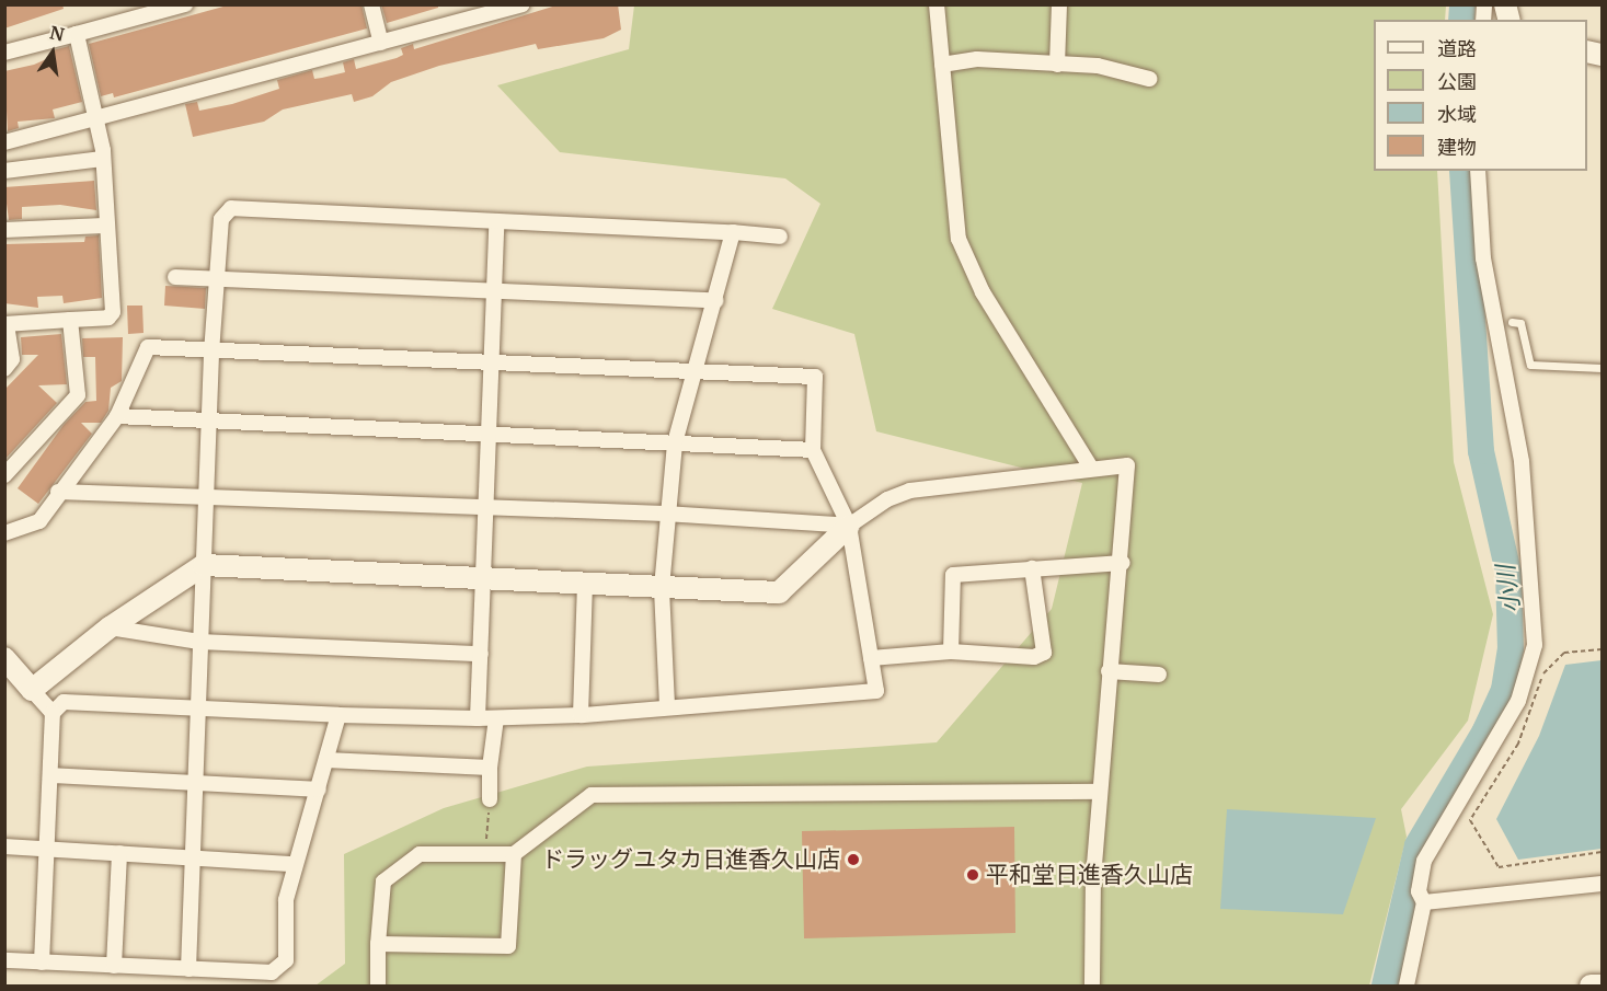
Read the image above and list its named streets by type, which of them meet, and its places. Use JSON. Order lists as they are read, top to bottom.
{
  "water": ["小川"],
  "places": ["ドラッグユタカ日進香久山店", "平和堂日進香久山店"],
  "legend": [
    "道路",
    "公園",
    "水域",
    "建物"
  ],
  "north": "top"
}
